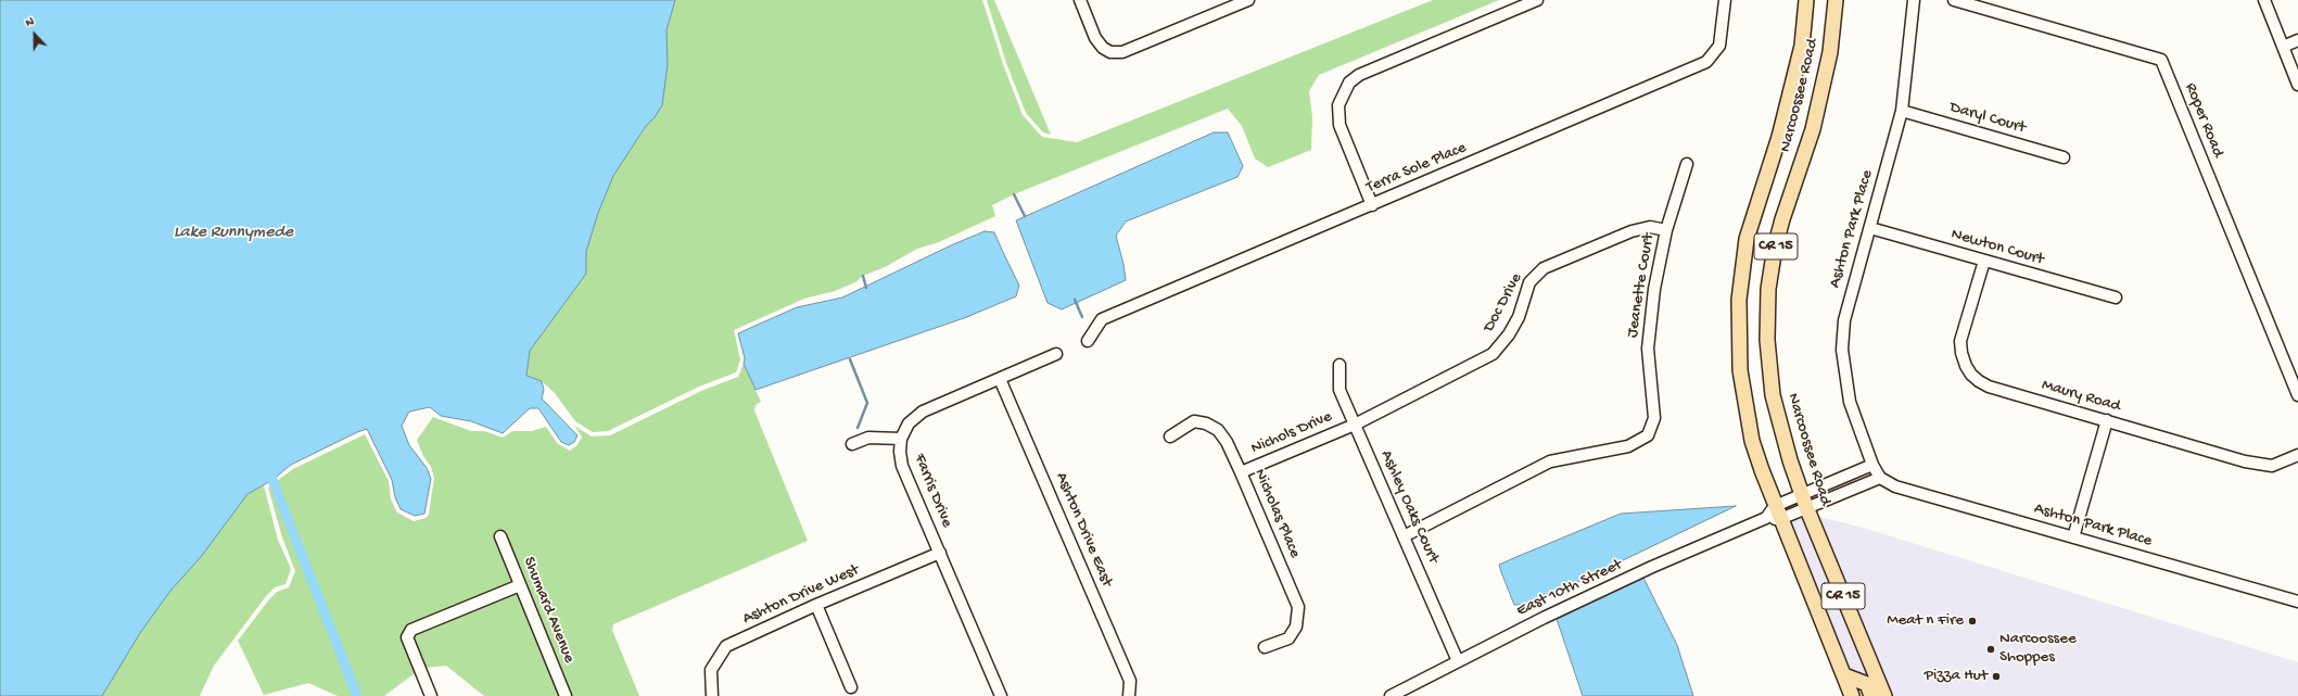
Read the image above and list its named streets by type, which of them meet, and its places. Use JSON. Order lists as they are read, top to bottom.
{
  "streets": {
    "main road": ["Narcoossee Road", "CR 15"],
    "street": [
      "Daryl Court",
      "Roper Road",
      "Terra Sole Place",
      "Ashton Park Place",
      "Newton Court",
      "Jeanette Court",
      "Doc Drive",
      "Maury Road",
      "Nichols Drive",
      "Farris Drive",
      "Ashley Oaks Court",
      "Nicholas Place",
      "Ashton Drive East",
      "East 10th Street",
      "Ashton Drive West",
      "Shumard Avenue"
    ]
  },
  "crossings": [
    ["Narcoossee Road", "East 10th Street"],
    ["Daryl Court", "Ashton Park Place"],
    ["Ashton Park Place", "Newton Court"],
    ["Newton Court", "Maury Road"],
    ["Jeanette Court", "Doc Drive"],
    ["Jeanette Court", "Ashley Oaks Court"],
    ["Doc Drive", "Nichols Drive"],
    ["Doc Drive", "Ashley Oaks Court"],
    ["Nichols Drive", "Ashley Oaks Court"],
    ["Nichols Drive", "Nicholas Place"],
    ["Farris Drive", "Ashton Drive East"],
    ["Farris Drive", "Ashton Drive West"],
    ["Ashley Oaks Court", "East 10th Street"]
  ],
  "water": ["Lake Runnymede"],
  "places": ["Meat n Fire", "Narcoossee Shoppes", "Pizza Hut"],
  "north": "top"
}
